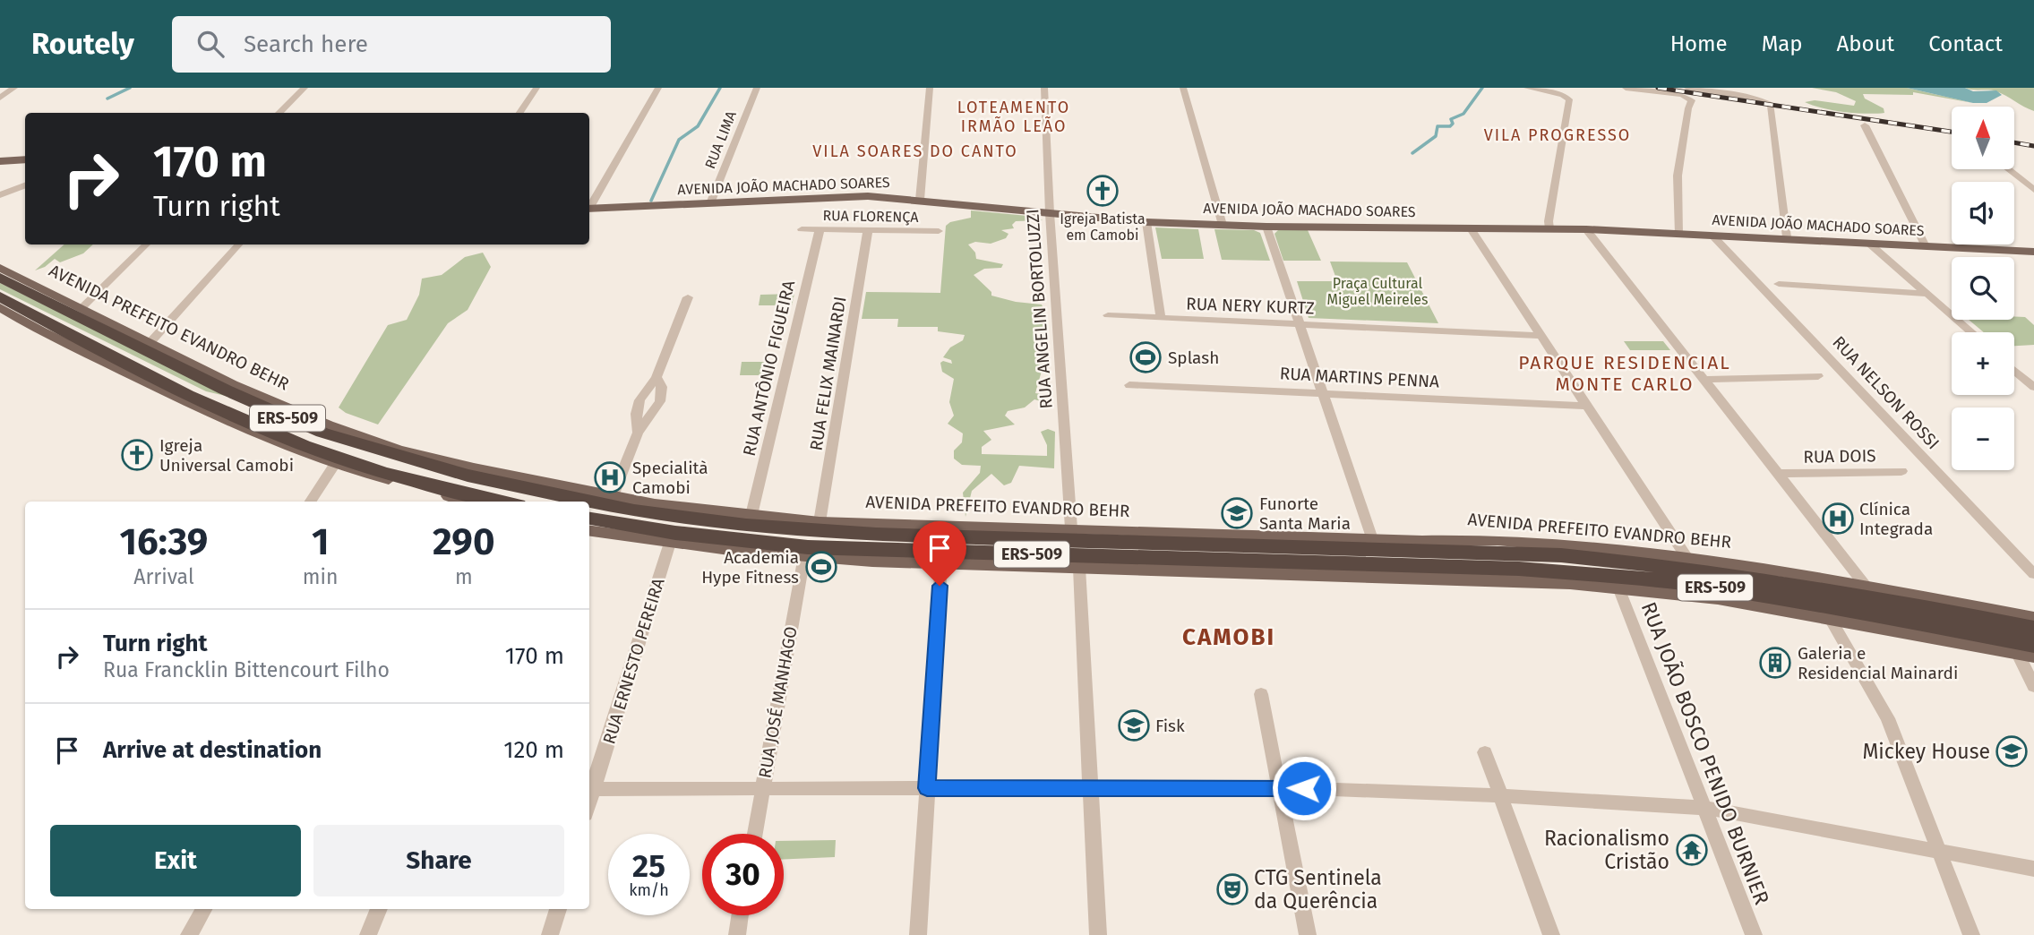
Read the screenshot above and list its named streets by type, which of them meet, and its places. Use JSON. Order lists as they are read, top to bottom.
{
  "streets": {
    "highway": ["AVENIDA PREFEITO EVANDRO BEHR", "ERS-509"],
    "main road": ["AVENIDA JOÃO MACHADO SOARES"],
    "street": [
      "RUA LIMA",
      "RUA FLORENÇA",
      "RUA NERY KURTZ",
      "RUA ANGELIN BORTOLUZZI",
      "RUA ANTÔNIO FIGUEIRA",
      "RUA FELIX MAINARDI",
      "RUA MARTINS PENNA",
      "RUA NELSON ROSSI",
      "RUA DOIS",
      "RUA ERNESTO PEREIRA",
      "RUA JOSÉ MANHAGO",
      "RUA JOÃO BOSCO PENIDO BURNIER"
    ]
  },
  "crossings": [
    ["RUA LIMA", "AVENIDA JOÃO MACHADO SOARES"],
    ["AVENIDA JOÃO MACHADO SOARES", "RUA ANGELIN BORTOLUZZI"],
    ["AVENIDA JOÃO MACHADO SOARES", "RUA NELSON ROSSI"],
    ["RUA FLORENÇA", "RUA ANTÔNIO FIGUEIRA"],
    ["RUA FLORENÇA", "RUA FELIX MAINARDI"],
    ["RUA ANGELIN BORTOLUZZI", "AVENIDA PREFEITO EVANDRO BEHR"],
    ["RUA ANGELIN BORTOLUZZI", "ERS-509"],
    ["AVENIDA PREFEITO EVANDRO BEHR", "RUA ANTÔNIO FIGUEIRA"],
    ["AVENIDA PREFEITO EVANDRO BEHR", "RUA FELIX MAINARDI"],
    ["AVENIDA PREFEITO EVANDRO BEHR", "ERS-509"],
    ["RUA ANTÔNIO FIGUEIRA", "ERS-509"],
    ["RUA FELIX MAINARDI", "ERS-509"],
    ["ERS-509", "RUA ERNESTO PEREIRA"],
    ["ERS-509", "RUA JOSÉ MANHAGO"],
    ["ERS-509", "RUA JOÃO BOSCO PENIDO BURNIER"]
  ],
  "districts": [
    "LOTEAMENTO IRMÃO LEÃO",
    "VILA PROGRESSO",
    "VILA SOARES DO CANTO",
    "PARQUE RESIDENCIAL MONTE CARLO",
    "CAMOBI"
  ],
  "parks": ["Praça Cultural Miguel Meireles"],
  "places": {
    "church": ["Igreja Batista em Camobi", "Igreja Universal Camobi"],
    "sports": ["Splash", "Academia Hype Fitness"],
    "hospital": ["Specialità Camobi", "Clínica Integrada"],
    "school or university": ["Funorte Santa Maria", "Fisk", "Mickey House"],
    "building": ["Galeria e Residencial Mainardi"],
    "temple": ["Racionalismo Cristão"],
    "theatre": ["CTG Sentinela da Querência"]
  },
  "north": "top",
  "page": {
    "header": "Routely",
    "search": "Search here",
    "nav": [
      "Home",
      "Map",
      "About",
      "Contact"
    ],
    "map_buttons": ["+", "−"],
    "turn": ["170 m", "Turn right"],
    "eta": [
      "16:39",
      "Arrival",
      "1",
      "min",
      "290",
      "m"
    ],
    "list": [
      {
        "name": "Turn right",
        "note": "Rua Francklin Bittencourt Filho",
        "value": "170 m"
      },
      {
        "name": "Arrive at destination",
        "value": "120 m"
      }
    ],
    "buttons": ["Exit", "Share"],
    "speed": "25 km/h",
    "limit": "30"
  }
}
